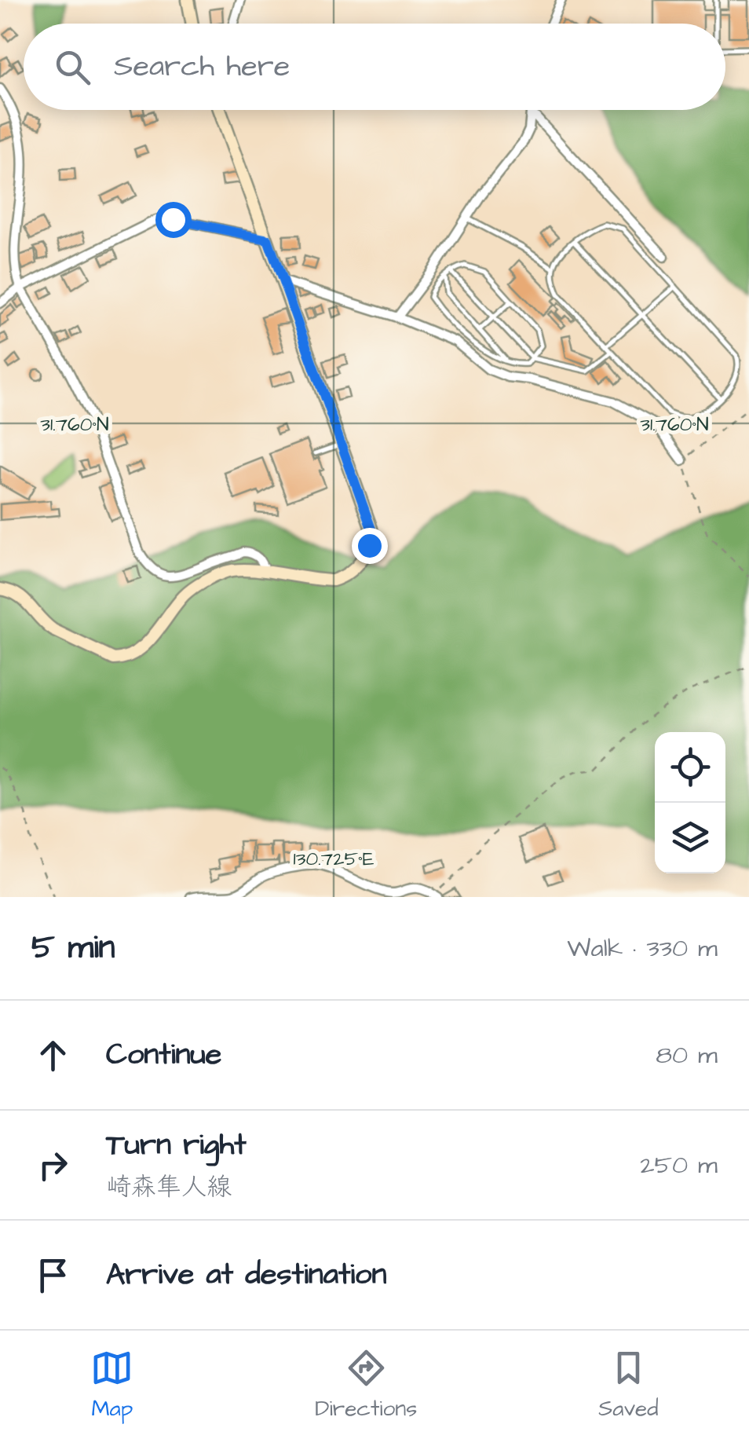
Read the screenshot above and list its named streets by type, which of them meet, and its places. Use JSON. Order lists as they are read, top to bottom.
{
  "page": {
    "search": "Search here",
    "heading": ["5 min", "Walk · 330 m"],
    "list": [
      ["Continue", "80 m"],
      ["Turn right", "崎森隼人線", "250 m"],
      "Arrive at destination"
    ],
    "nav": ["Map", "Directions", "Saved"]
  },
  "coordinates": ["31.760°N", "130.725°E"]
}
